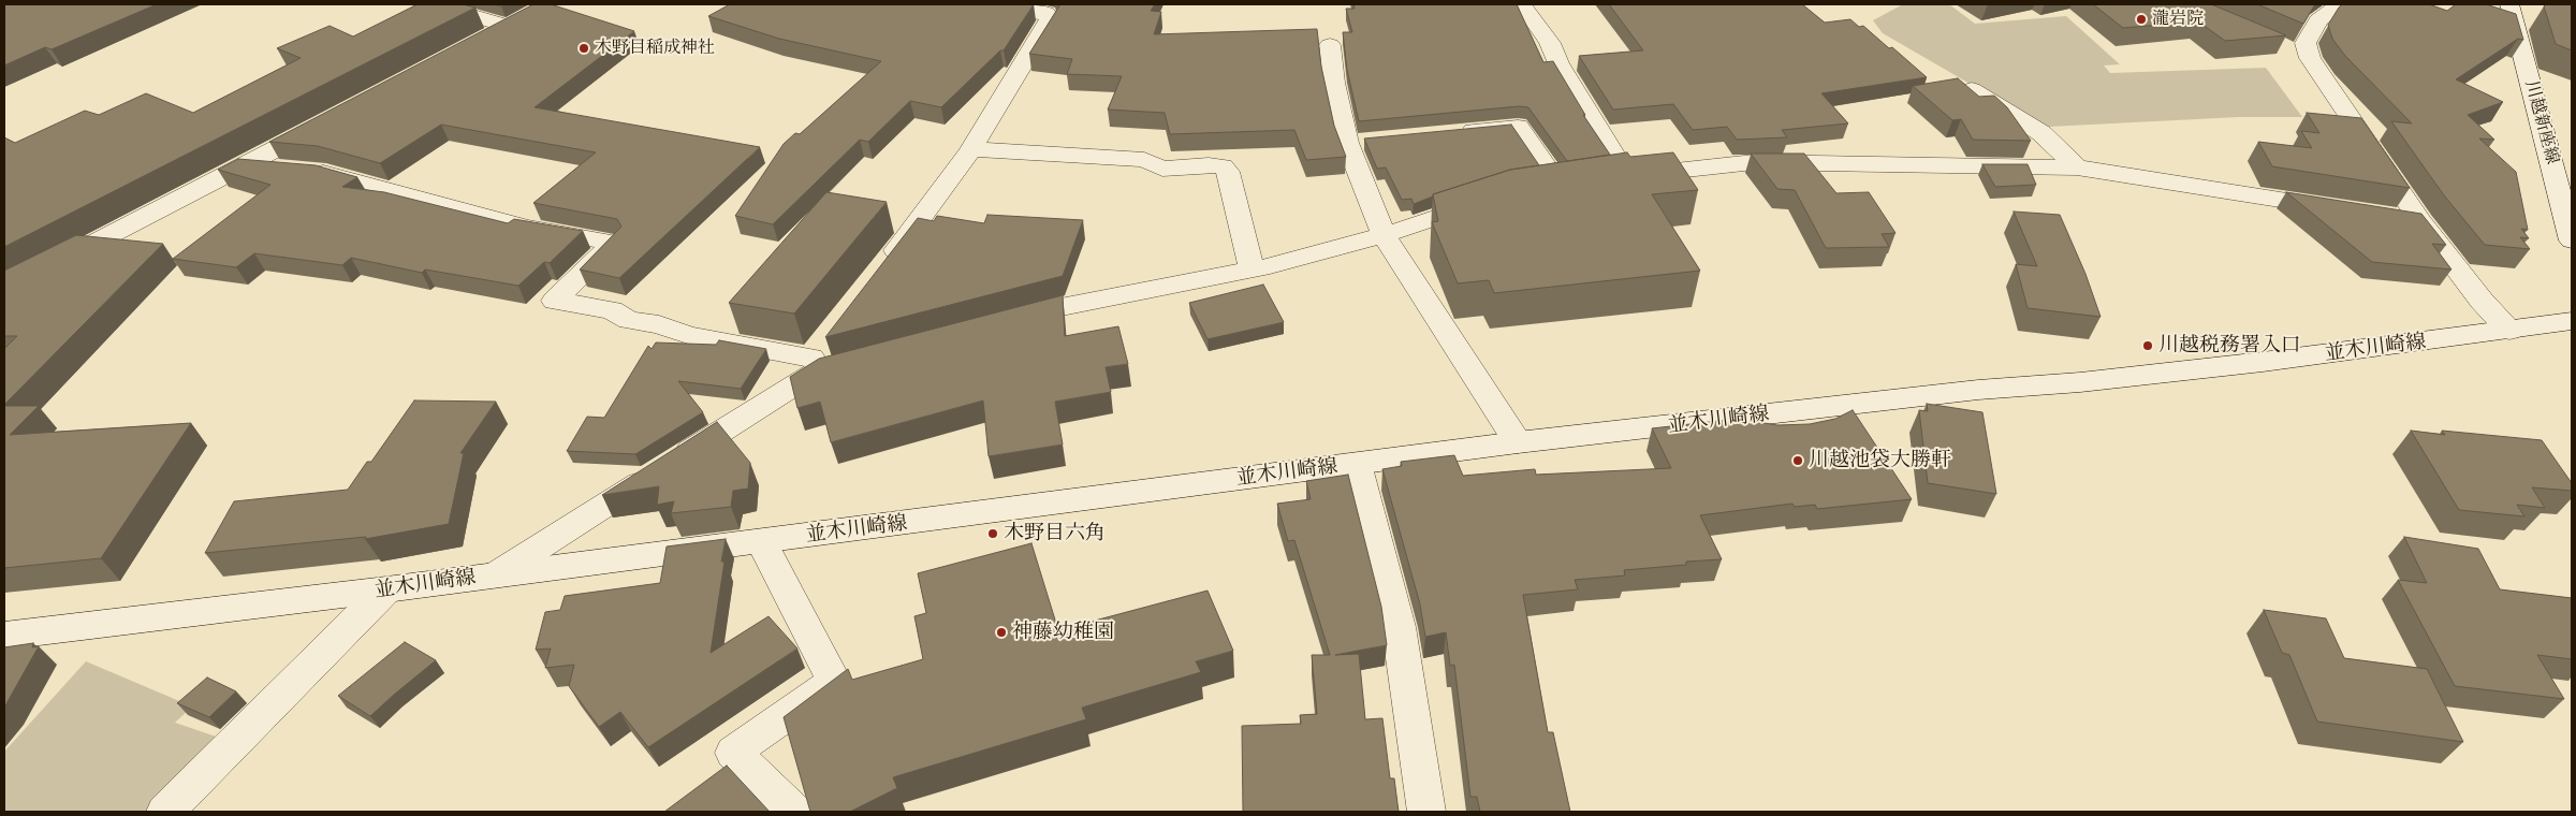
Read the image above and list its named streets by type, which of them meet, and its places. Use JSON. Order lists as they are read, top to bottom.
{
  "streets": {
    "street": ["川越新座線", "並木川崎線"]
  },
  "places": [
    "瀧岩院",
    "木野目稲成神社",
    "川越税務署入口",
    "川越池袋大勝軒",
    "木野目六角",
    "神藤幼稚園"
  ]
}
